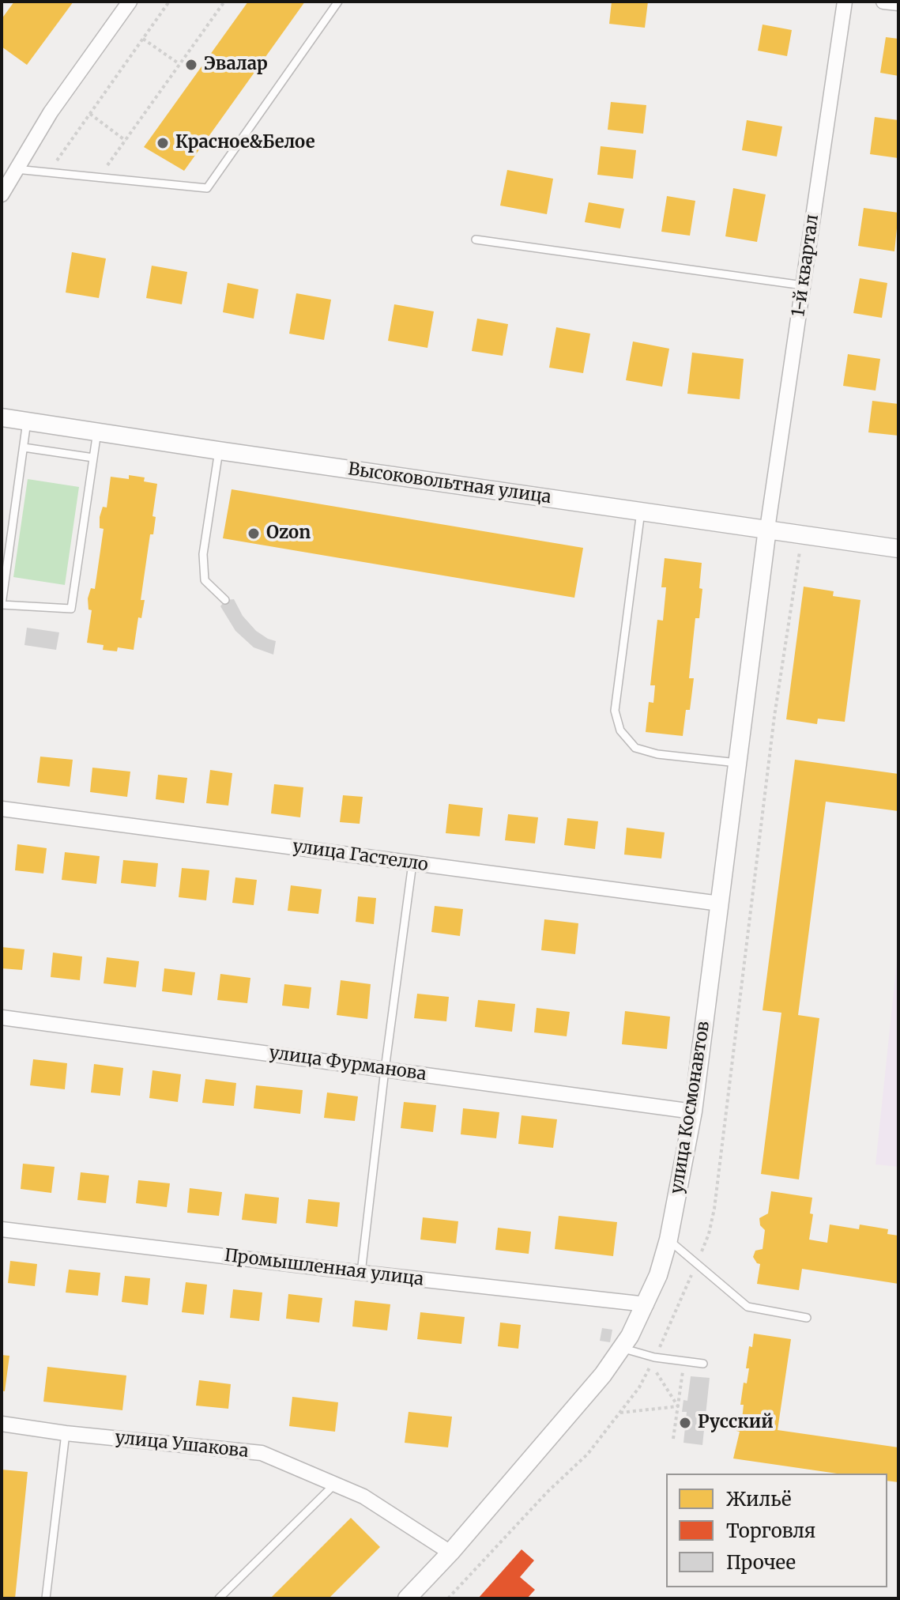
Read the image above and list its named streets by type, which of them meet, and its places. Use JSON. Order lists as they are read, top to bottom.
{
  "streets": {
    "street": [
      "1-й квартал",
      "Высоковольтная улица",
      "улица Гастелло",
      "улица Фурманова",
      "улица Космонавтов",
      "Промышленная улица",
      "улица Ушакова"
    ]
  },
  "crossings": [
    ["1-й квартал", "Высоковольтная улица"],
    ["1-й квартал", "улица Космонавтов"],
    ["Высоковольтная улица", "улица Космонавтов"],
    ["улица Гастелло", "улица Космонавтов"],
    ["улица Фурманова", "улица Космонавтов"],
    ["улица Космонавтов", "Промышленная улица"],
    ["улица Космонавтов", "улица Ушакова"]
  ],
  "places": [
    "Эвалар",
    "Красное&Белое",
    "Ozon",
    "Русский"
  ],
  "legend": ["Жильё", "Торговля", "Прочее"]
}
